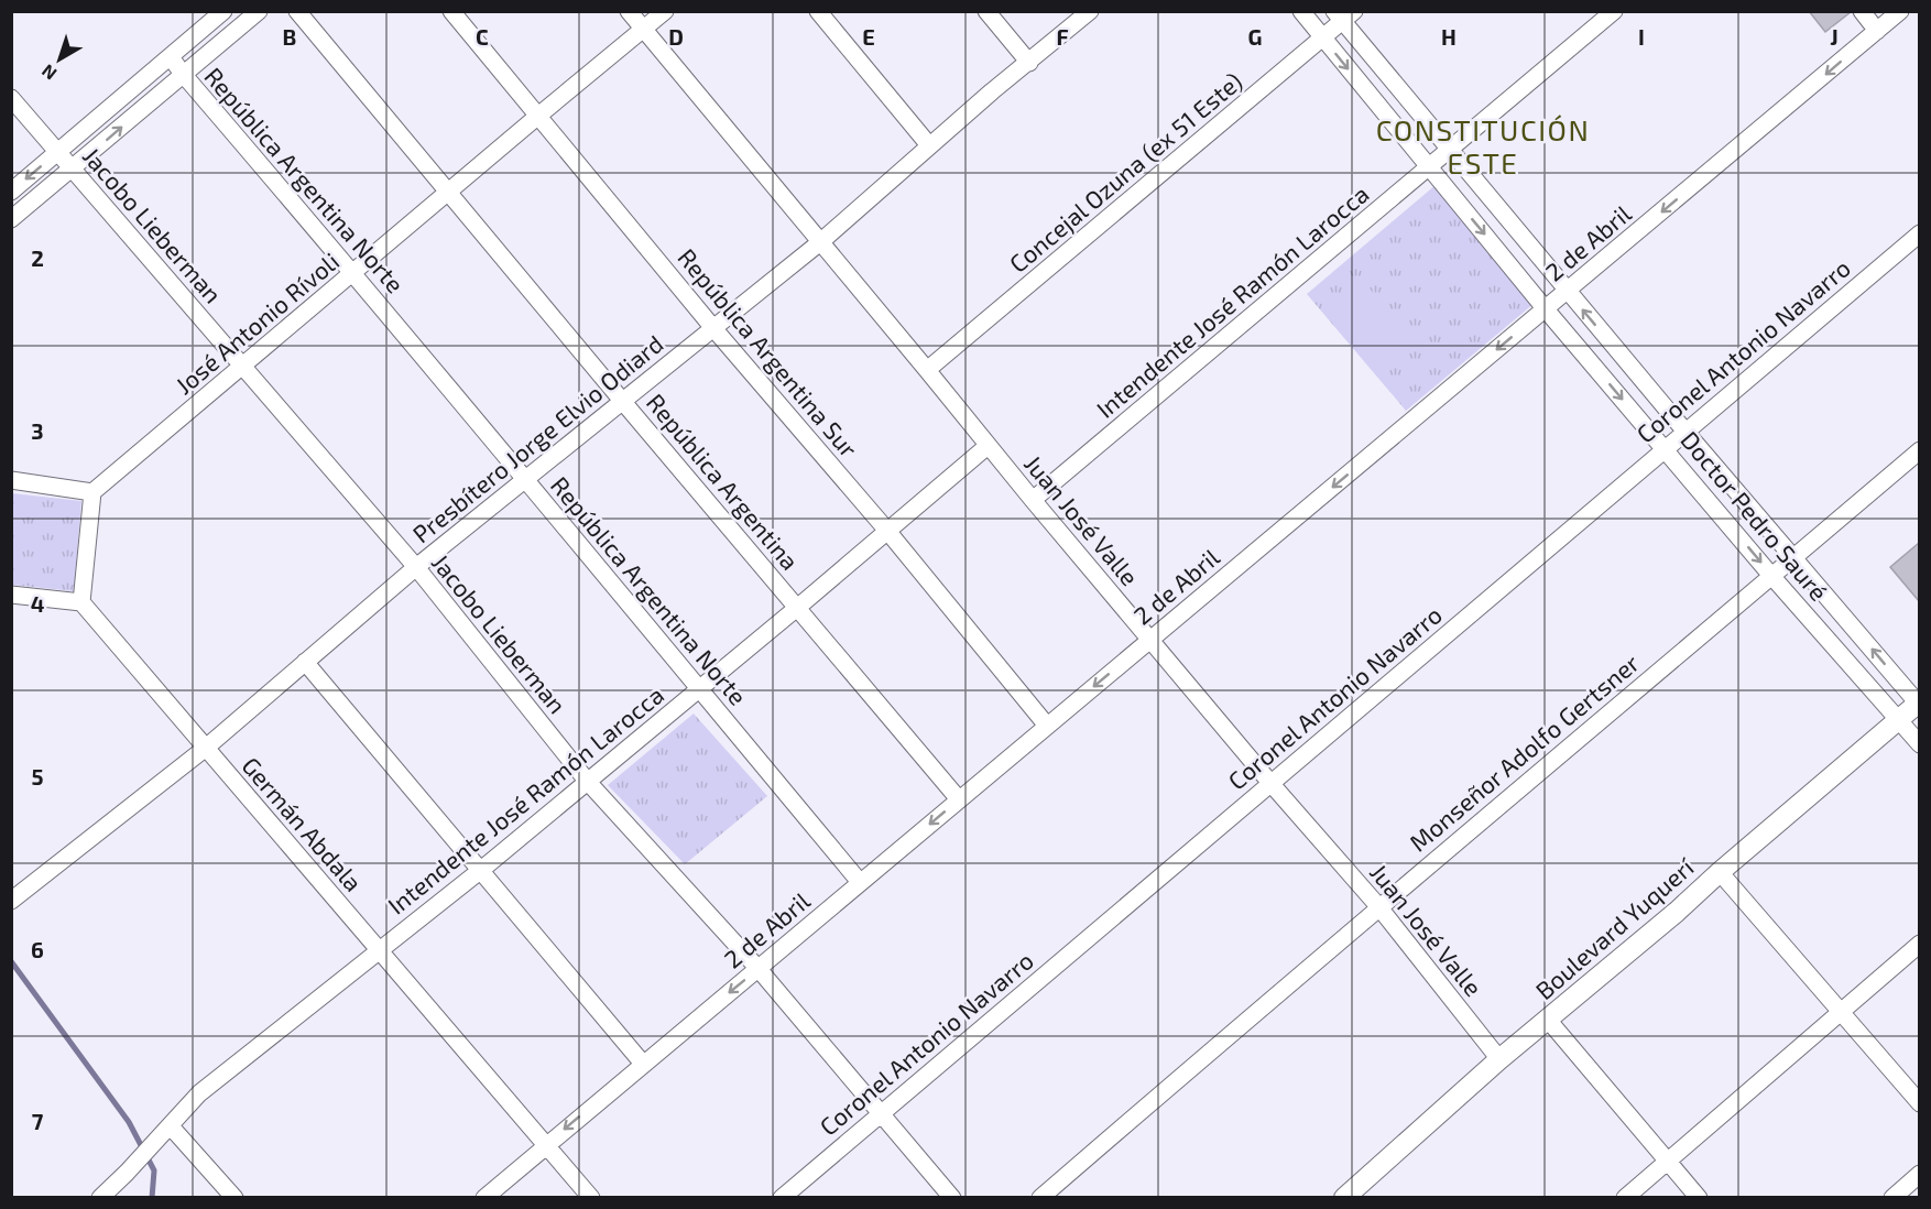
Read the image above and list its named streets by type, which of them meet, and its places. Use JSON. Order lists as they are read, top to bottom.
{
  "streets": {
    "street": [
      "Concejal Ozuna (ex 51 Este)",
      "República Argentina Norte",
      "Jacobo Lieberman",
      "2 de Abril",
      "Intendente José Ramón Larocca",
      "José Antonio Rívoli",
      "Coronel Antonio Navarro",
      "República Argentina Sur",
      "Presbítero Jorge Elvio Odiard",
      "República Argentina",
      "Doctor Pedro Sauré",
      "Juan José Valle",
      "Monseñor Adolfo Gertsner",
      "Germán Abdala",
      "Boulevard Yuquerí"
    ]
  },
  "crossings": [
    ["Concejal Ozuna (ex 51 Este)", "Doctor Pedro Sauré"],
    ["Concejal Ozuna (ex 51 Este)", "Juan José Valle"],
    ["República Argentina Norte", "2 de Abril"],
    ["República Argentina Norte", "Intendente José Ramón Larocca"],
    ["República Argentina Norte", "José Antonio Rívoli"],
    ["República Argentina Norte", "Presbítero Jorge Elvio Odiard"],
    ["Jacobo Lieberman", "2 de Abril"],
    ["Jacobo Lieberman", "Intendente José Ramón Larocca"],
    ["Jacobo Lieberman", "José Antonio Rívoli"],
    ["Jacobo Lieberman", "Coronel Antonio Navarro"],
    ["Jacobo Lieberman", "Presbítero Jorge Elvio Odiard"],
    ["2 de Abril", "República Argentina Sur"],
    ["2 de Abril", "República Argentina"],
    ["2 de Abril", "Doctor Pedro Sauré"],
    ["2 de Abril", "Juan José Valle"],
    ["2 de Abril", "Germán Abdala"],
    ["Intendente José Ramón Larocca", "República Argentina Sur"],
    ["Intendente José Ramón Larocca", "República Argentina"],
    ["Intendente José Ramón Larocca", "Doctor Pedro Sauré"],
    ["Intendente José Ramón Larocca", "Juan José Valle"],
    ["Intendente José Ramón Larocca", "Germán Abdala"],
    ["José Antonio Rívoli", "República Argentina Sur"],
    ["José Antonio Rívoli", "República Argentina"],
    ["José Antonio Rívoli", "Juan José Valle"],
    ["Coronel Antonio Navarro", "Doctor Pedro Sauré"],
    ["Coronel Antonio Navarro", "Juan José Valle"],
    ["República Argentina Sur", "Presbítero Jorge Elvio Odiard"],
    ["Presbítero Jorge Elvio Odiard", "República Argentina"],
    ["Presbítero Jorge Elvio Odiard", "Juan José Valle"],
    ["Presbítero Jorge Elvio Odiard", "Germán Abdala"],
    ["Doctor Pedro Sauré", "Monseñor Adolfo Gertsner"],
    ["Doctor Pedro Sauré", "Boulevard Yuquerí"],
    ["Juan José Valle", "Monseñor Adolfo Gertsner"],
    ["Juan José Valle", "Boulevard Yuquerí"]
  ],
  "one_way": ["2 de Abril"],
  "districts": ["CONSTITUCIÓN ESTE"],
  "north": "bottom left",
  "grid": {
    "columns": [
      "B",
      "C",
      "D",
      "E",
      "F",
      "G",
      "H",
      "I",
      "J"
    ],
    "rows": [
      "2",
      "3",
      "4",
      "5",
      "6",
      "7"
    ]
  }
}
